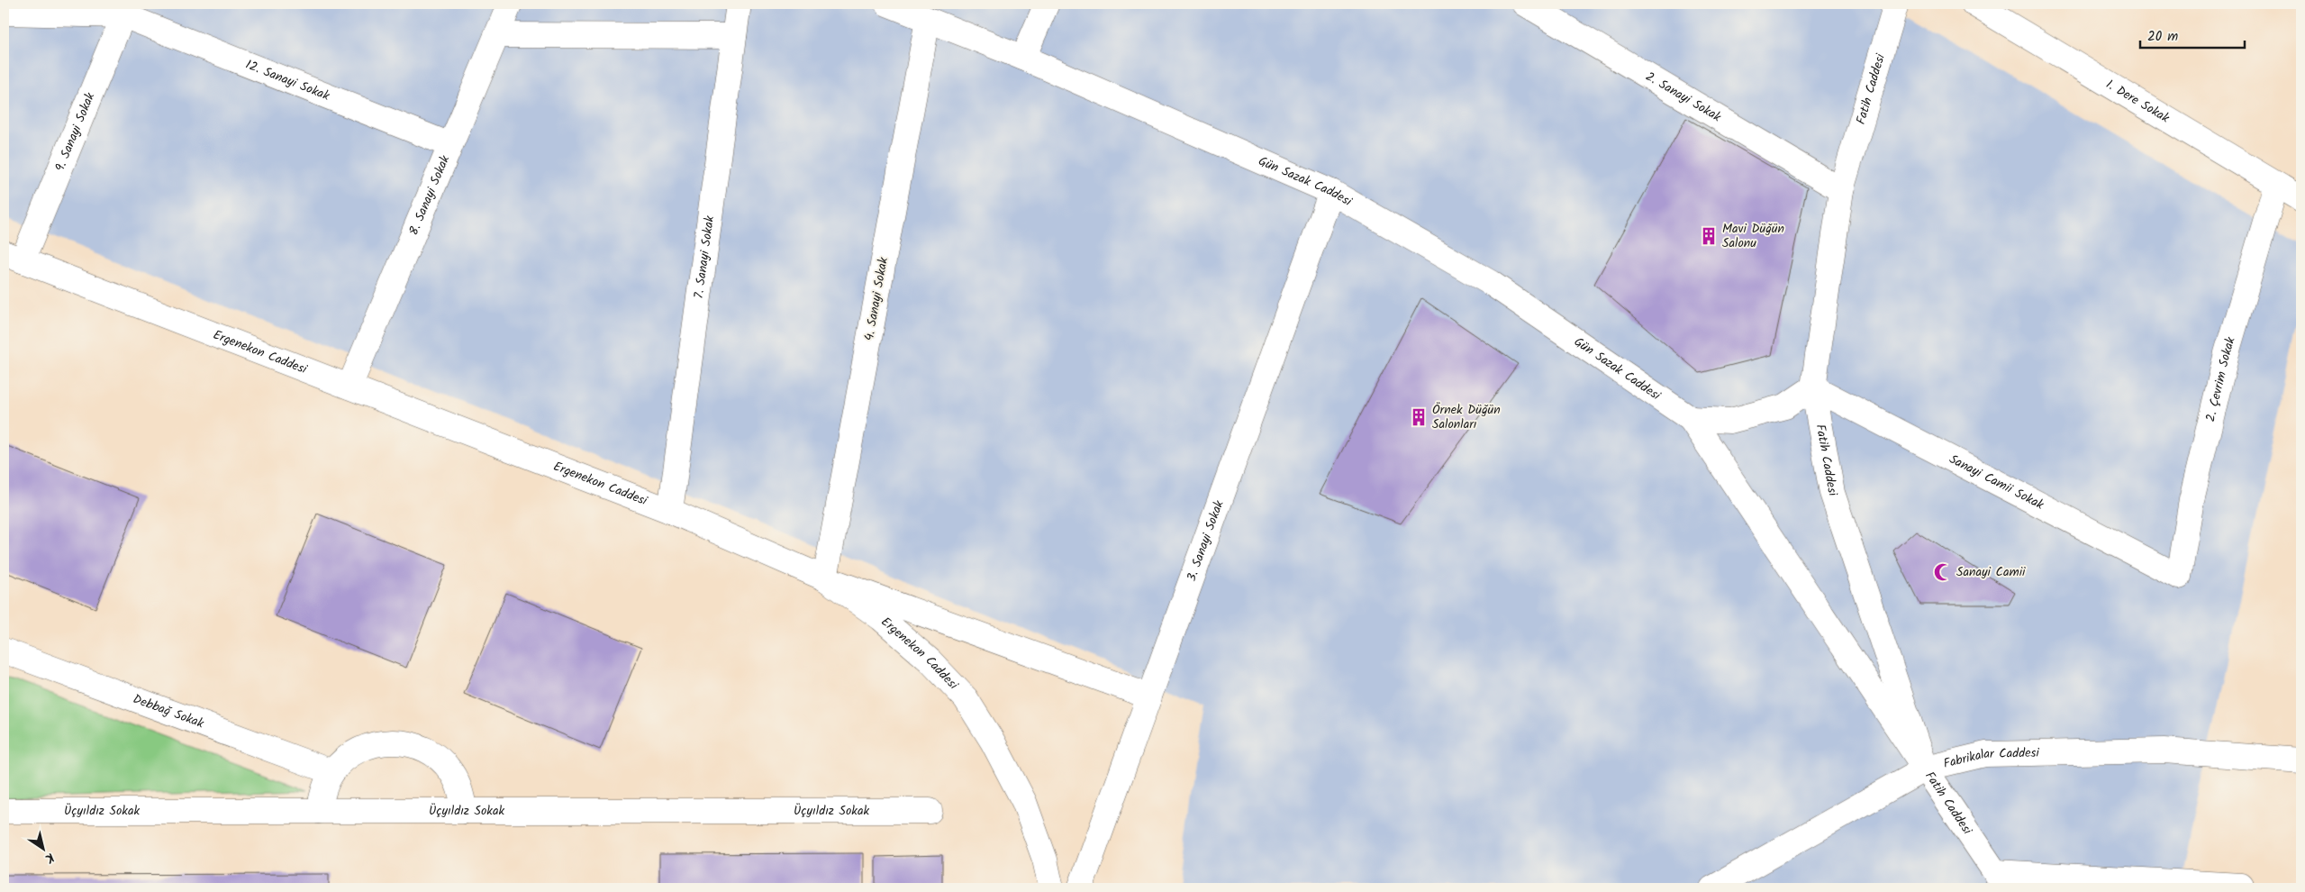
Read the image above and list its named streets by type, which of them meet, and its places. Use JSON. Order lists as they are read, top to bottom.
{
  "streets": {
    "street": [
      "12. Sanayi Sokak",
      "Fatih Caddesi",
      "2. Sanayi Sokak",
      "1. Dere Sokak",
      "9. Sanayi Sokak",
      "Gün Sazak Caddesi",
      "8. Sanayi Sokak",
      "7. Sanayi Sokak",
      "4. Sanayi Sokak",
      "Ergenekon Caddesi",
      "2. Çevrim Sokak",
      "Sanayi Camii Sokak",
      "3. Sanayi Sokak",
      "Debbağ Sokak",
      "Fabrikalar Caddesi",
      "Üçyıldız Sokak"
    ]
  },
  "crossings": [
    ["12. Sanayi Sokak", "9. Sanayi Sokak"],
    ["12. Sanayi Sokak", "8. Sanayi Sokak"],
    ["Fatih Caddesi", "2. Sanayi Sokak"],
    ["Fatih Caddesi", "Sanayi Camii Sokak"],
    ["Fatih Caddesi", "Fabrikalar Caddesi"],
    ["1. Dere Sokak", "2. Çevrim Sokak"],
    ["9. Sanayi Sokak", "Ergenekon Caddesi"],
    ["Gün Sazak Caddesi", "4. Sanayi Sokak"],
    ["Gün Sazak Caddesi", "3. Sanayi Sokak"],
    ["8. Sanayi Sokak", "Ergenekon Caddesi"],
    ["7. Sanayi Sokak", "Ergenekon Caddesi"],
    ["4. Sanayi Sokak", "Ergenekon Caddesi"],
    ["2. Çevrim Sokak", "Sanayi Camii Sokak"]
  ],
  "places": {
    "building": ["Mavi Düğün Salonu", "Örnek Düğün Salonları"],
    "mosque": ["Sanayi Camii"]
  },
  "scale_bar": "20 m",
  "north": "bottom right"
}
